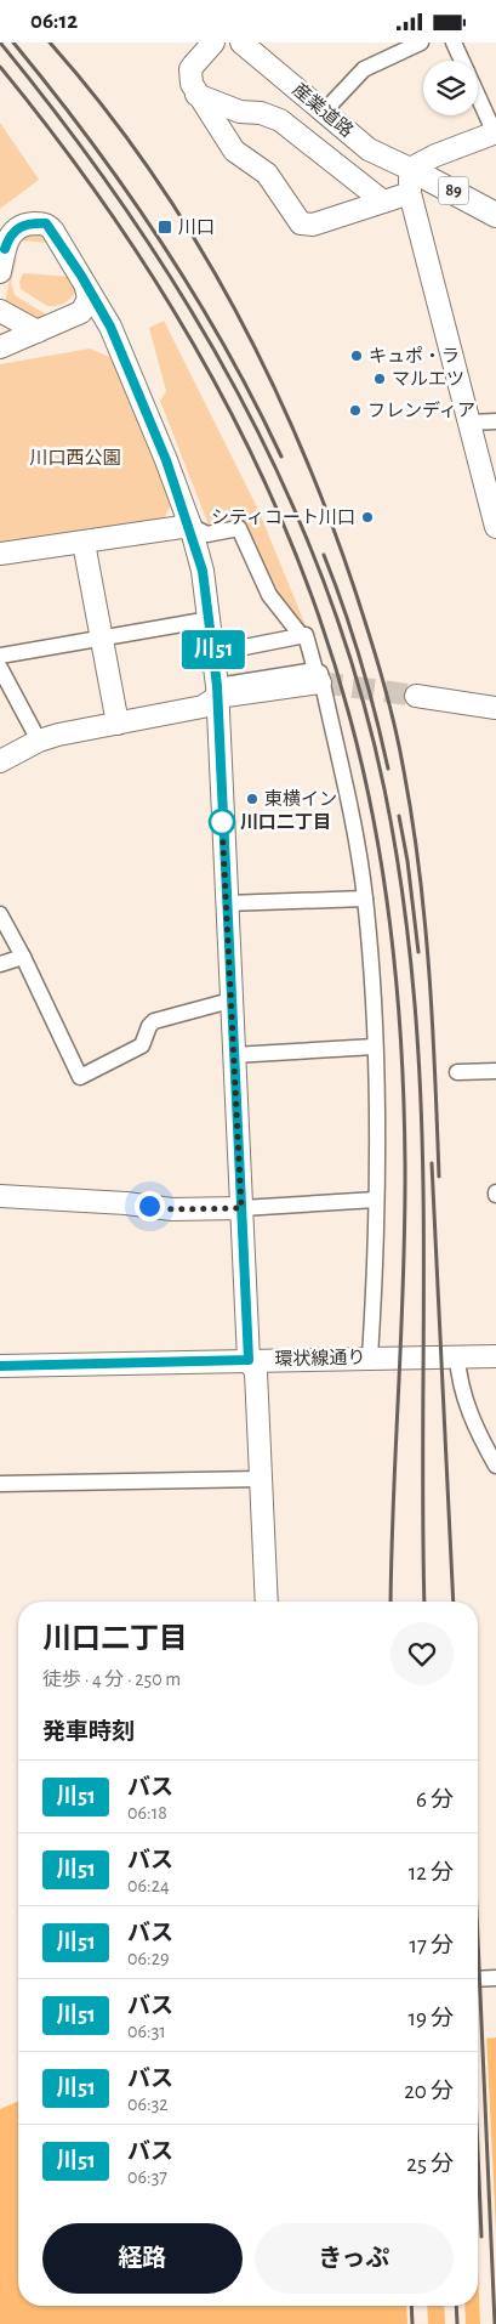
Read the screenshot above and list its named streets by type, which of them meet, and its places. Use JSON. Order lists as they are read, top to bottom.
{
  "streets": {
    "main road": ["89"],
    "street": ["産業道路", "環状線通り"]
  },
  "crossings": [
    ["産業道路", "89"]
  ],
  "parks": ["川口西公園"],
  "places": {
    "transit": ["川口"],
    "other": [
      "キュポ・ラ",
      "マルエツ",
      "フレンディア",
      "シティコート川口",
      "東横イン",
      "川口二丁目"
    ]
  },
  "lines": ["bus line 川51"],
  "page": {
    "status": "06:12",
    "on_map": "川51",
    "heading": [
      ["川口二丁目", "徒歩 · 4 分 · 250 m"],
      "発車時刻"
    ],
    "list": [
      {
        "mark": "川51",
        "name": "バス",
        "note": "06:18",
        "value": "6 分"
      },
      {
        "mark": "川51",
        "name": "バス",
        "note": "06:24",
        "value": "12 分"
      },
      {
        "mark": "川51",
        "name": "バス",
        "note": "06:29",
        "value": "17 分"
      },
      {
        "mark": "川51",
        "name": "バス",
        "note": "06:31",
        "value": "19 分"
      },
      {
        "mark": "川51",
        "name": "バス",
        "note": "06:32",
        "value": "20 分"
      },
      {
        "mark": "川51",
        "name": "バス",
        "note": "06:37",
        "value": "25 分"
      }
    ],
    "buttons": ["経路", "きっぷ"]
  }
}
